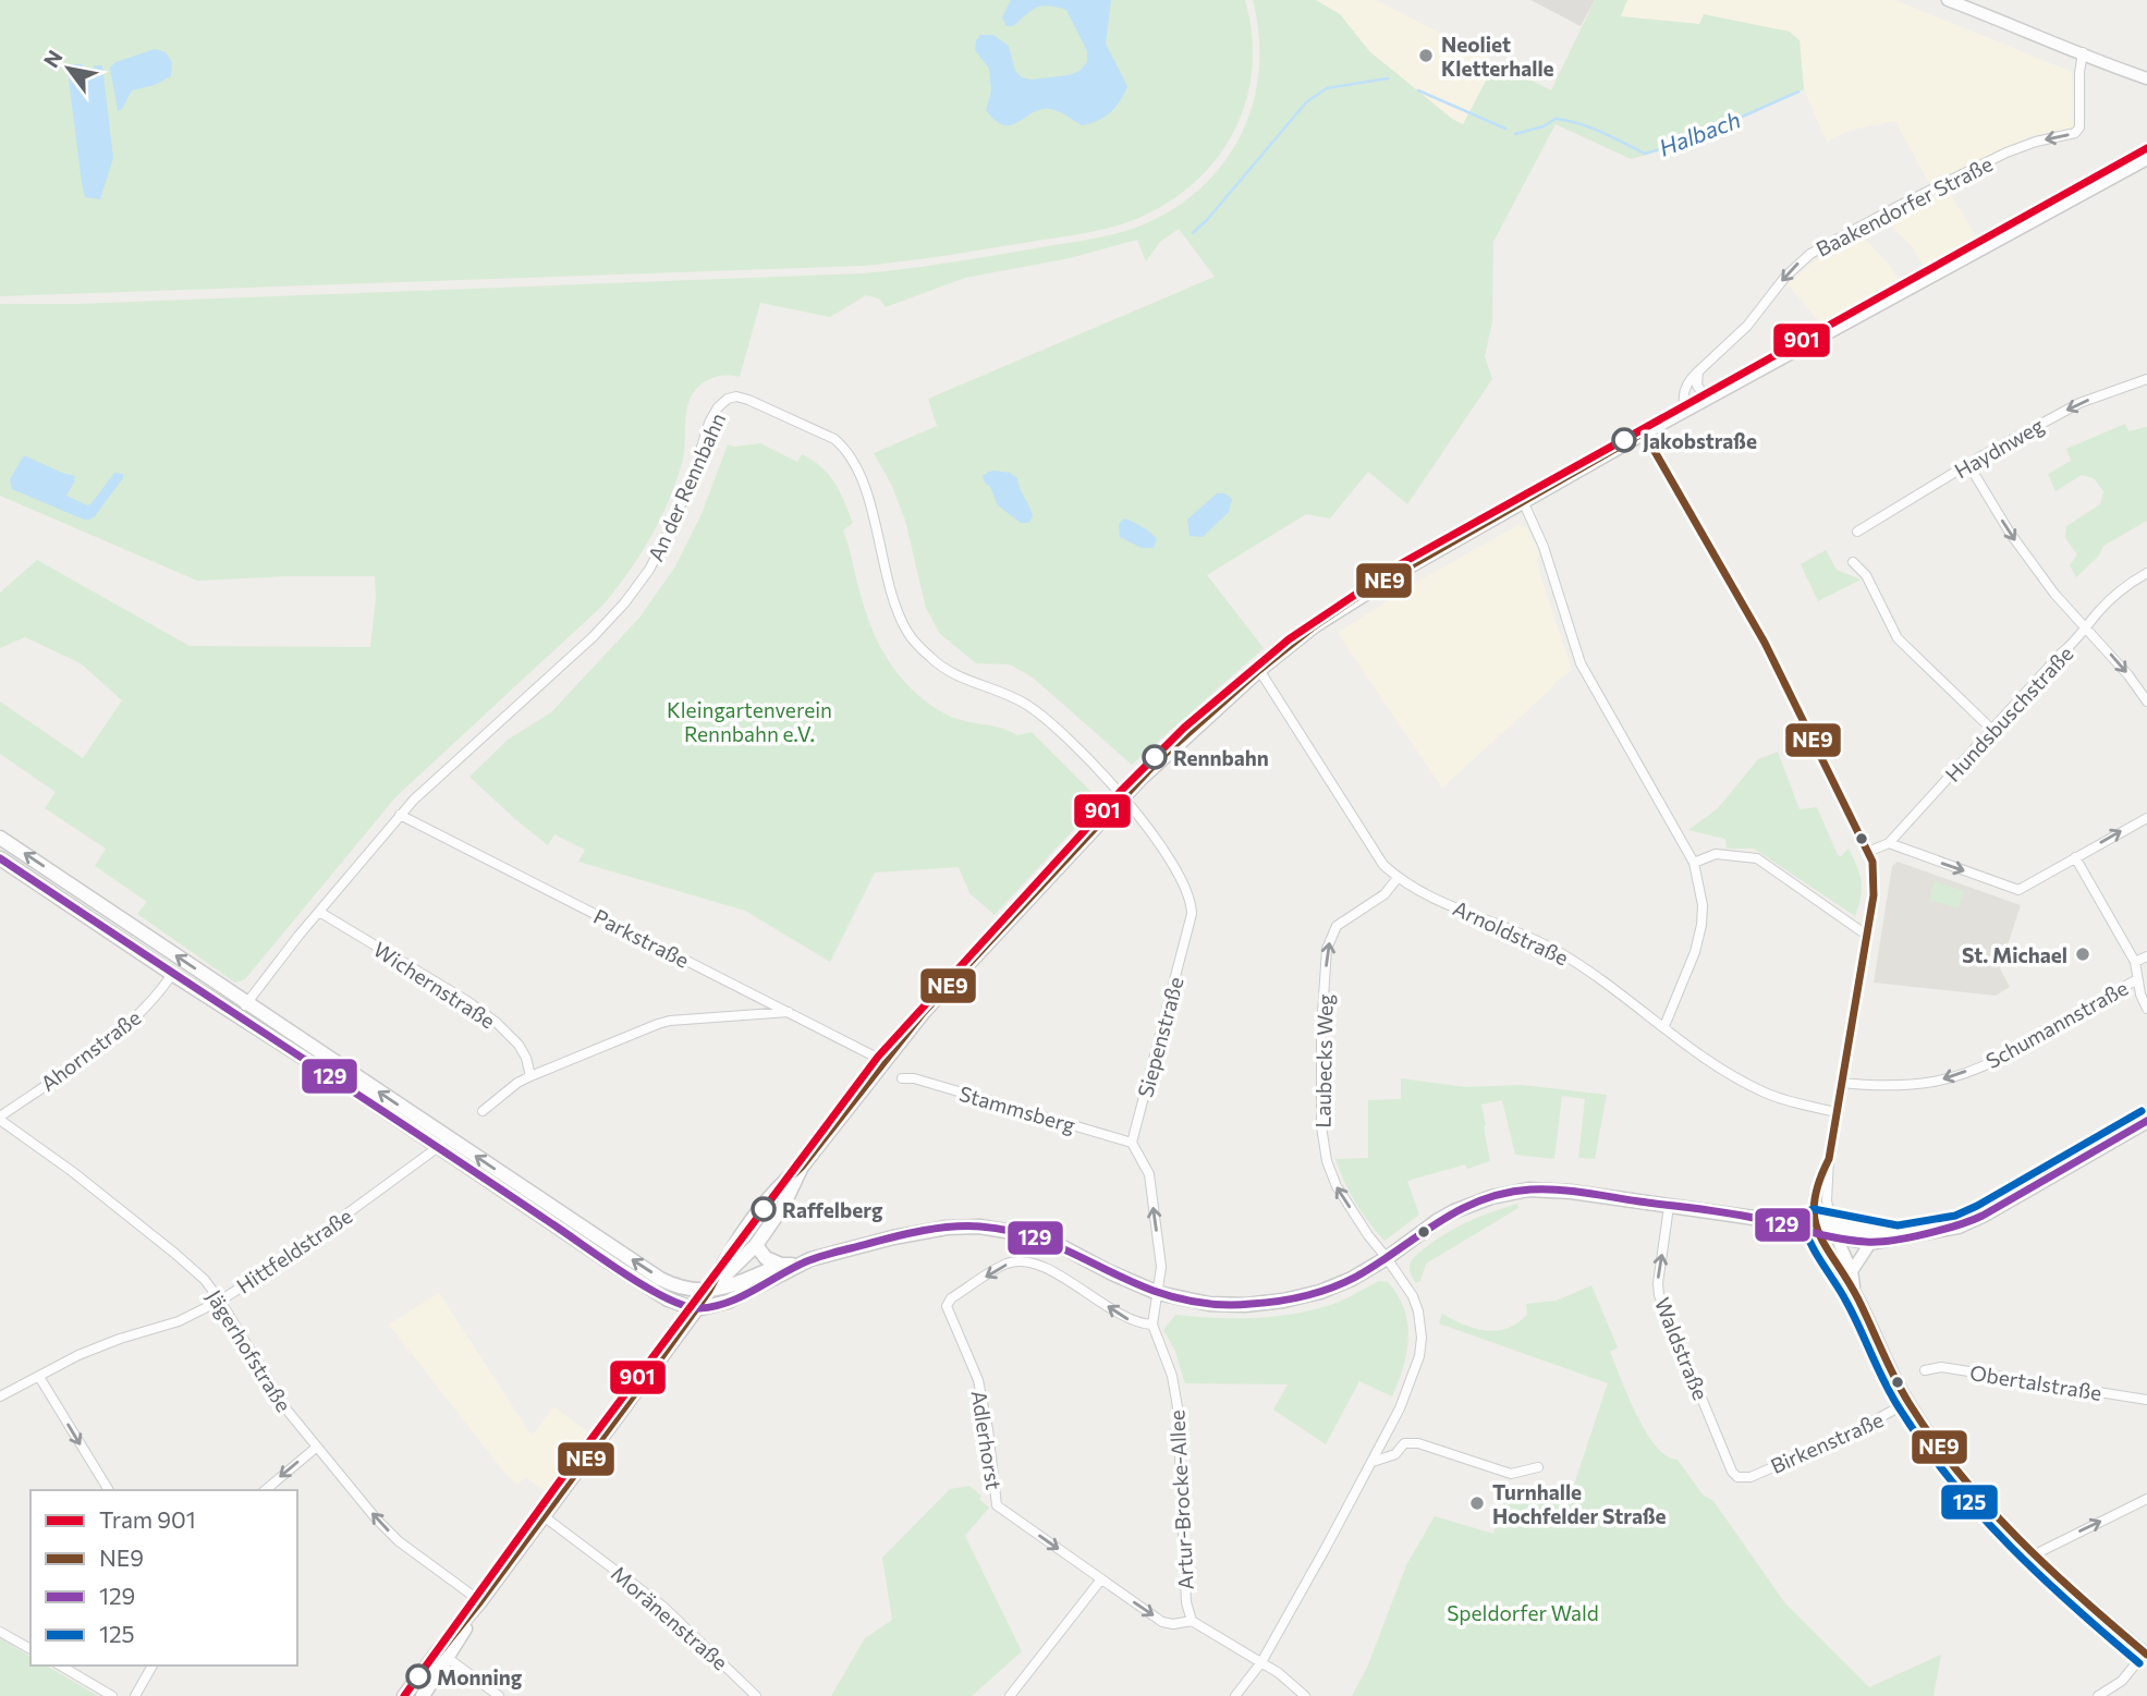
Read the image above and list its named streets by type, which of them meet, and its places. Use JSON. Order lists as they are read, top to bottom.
{
  "streets": {
    "street": [
      "Baakendorfer Straße",
      "Haydnweg",
      "An der Rennbahn",
      "Hundsbuschstraße",
      "Arnoldstraße",
      "Parkstraße",
      "Wichernstraße",
      "Schumannstraße",
      "Siepenstraße",
      "Ahornstraße",
      "Laubecks Weg",
      "Stammsberg",
      "Hittfeldstraße",
      "Waldstraße",
      "Jägerhofstraße",
      "Obertalstraße",
      "Adlerhorst",
      "Birkenstraße",
      "Artur-Brocke-Allee",
      "Moränenstraße"
    ]
  },
  "crossings": [
    ["An der Rennbahn", "Parkstraße"],
    ["An der Rennbahn", "Wichernstraße"],
    ["An der Rennbahn", "Siepenstraße"],
    ["Arnoldstraße", "Laubecks Weg"],
    ["Siepenstraße", "Stammsberg"],
    ["Ahornstraße", "Jägerhofstraße"],
    ["Hittfeldstraße", "Jägerhofstraße"],
    ["Waldstraße", "Birkenstraße"],
    ["Adlerhorst", "Artur-Brocke-Allee"]
  ],
  "one_way": [
    "Baakendorfer Straße",
    "Haydnweg",
    "Schumannstraße",
    "Laubecks Weg",
    "Waldstraße"
  ],
  "water": ["Halbach"],
  "parks": ["Kleingartenverein Rennbahn e.V.", "Speldorfer Wald"],
  "places": [
    "Neoliet Kletterhalle",
    "Jakobstraße",
    "Rennbahn",
    "St. Michael",
    "Raffelberg",
    "Turnhalle Hochfelder Straße",
    "Monning"
  ],
  "lines": [
    "tram line 901",
    "transit line NE9",
    "transit line 129",
    "transit line 125"
  ],
  "legend": [
    "Tram 901",
    "NE9",
    "129",
    "125"
  ],
  "north": "top left"
}
